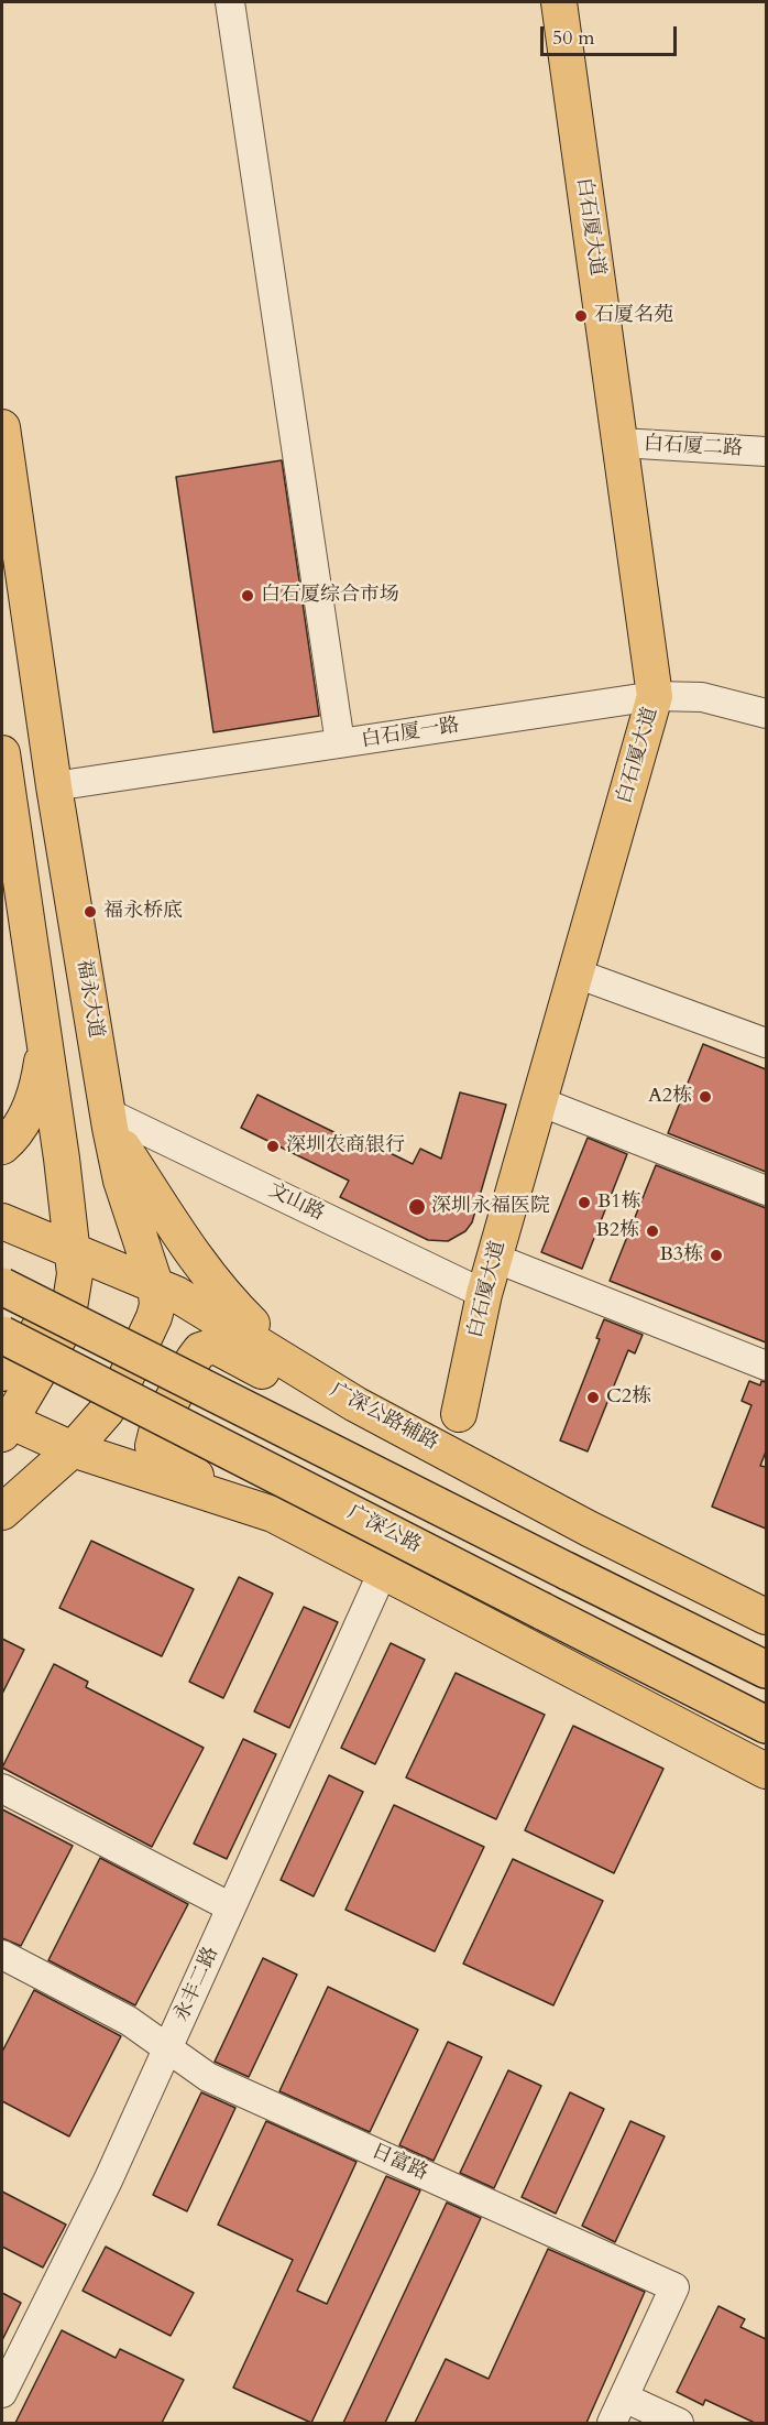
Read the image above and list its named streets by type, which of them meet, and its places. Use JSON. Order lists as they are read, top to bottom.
{
  "streets": {
    "highway": ["广深公路"],
    "main road": ["白石厦大道", "福永大道", "广深公路辅路"],
    "street": [
      "白石厦二路",
      "白石厦一路",
      "文山路",
      "永丰二路",
      "日富路"
    ]
  },
  "crossings": [
    ["白石厦大道", "白石厦二路"],
    ["白石厦大道", "白石厦一路"],
    ["白石厦大道", "文山路"],
    ["白石厦一路", "福永大道"],
    ["福永大道", "文山路"],
    ["福永大道", "广深公路辅路"],
    ["永丰二路", "日富路"]
  ],
  "places": [
    "石厦名苑",
    "白石厦综合市场",
    "福永桥底",
    "A2栋",
    "深圳农商银行",
    "B1栋",
    "深圳永福医院",
    "B2栋",
    "B3栋",
    "C2栋"
  ],
  "scale_bar": "50 m"
}
